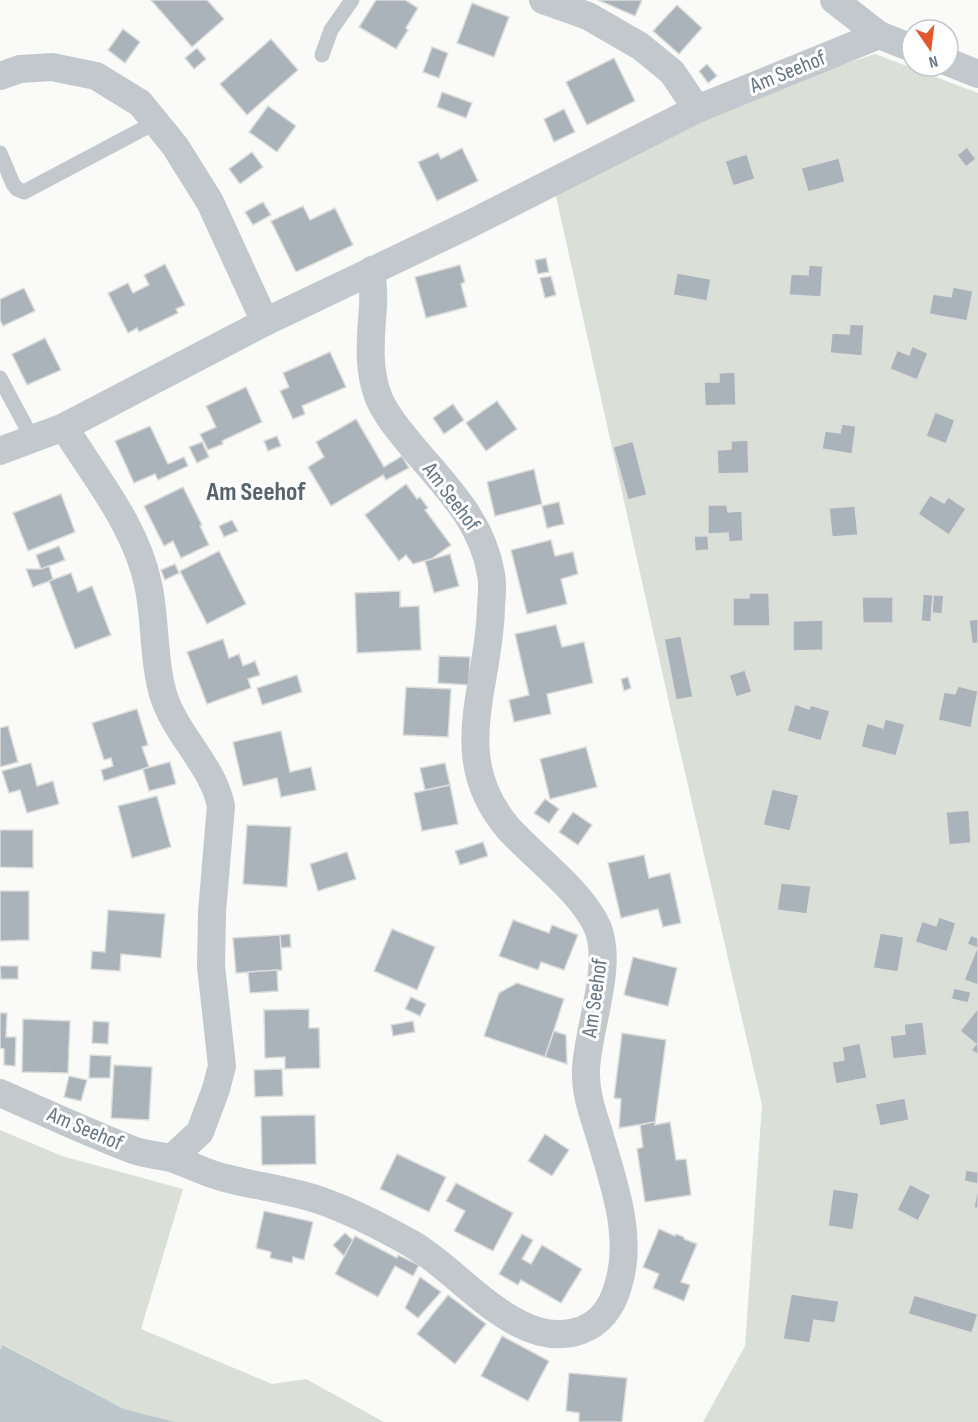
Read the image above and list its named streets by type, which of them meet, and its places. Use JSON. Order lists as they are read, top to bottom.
{
  "streets": {
    "street": ["Am Seehof"]
  },
  "districts": ["Am Seehof"],
  "north": "bottom"
}
